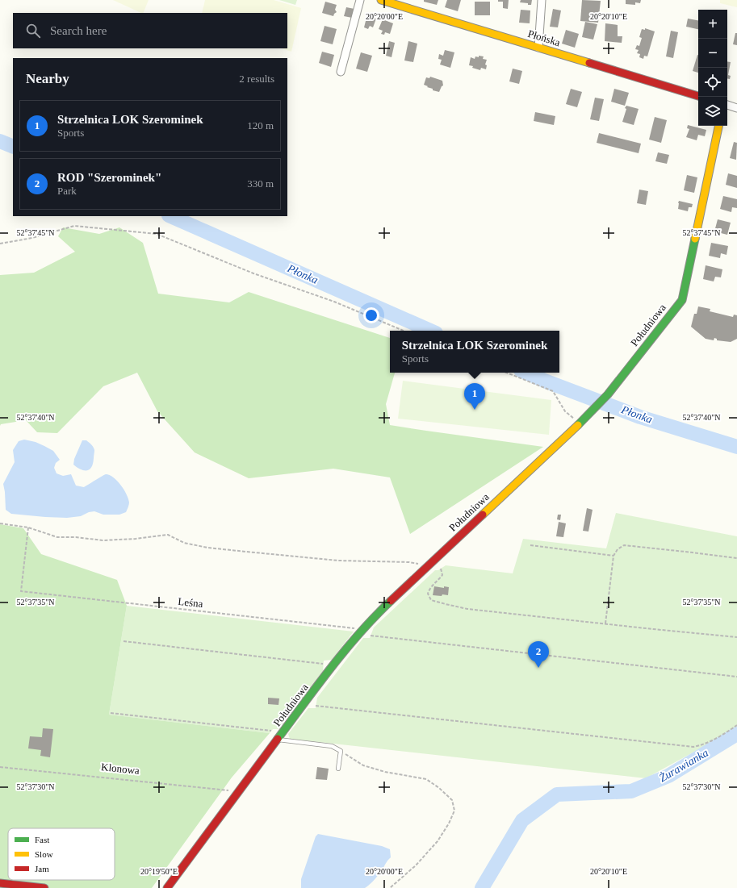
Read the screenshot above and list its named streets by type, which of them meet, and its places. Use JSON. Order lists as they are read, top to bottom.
{
  "streets": {
    "street": ["Płońska", "Południowa"],
    "path": ["Leśna", "Klonowa"]
  },
  "crossings": [
    ["Południowa", "Leśna"],
    ["Południowa", "Klonowa"]
  ],
  "water": ["Płonka", "Żurawianka"],
  "legend": ["Fast", "Slow", "Jam"],
  "page": {
    "map_buttons": ["+", "−"],
    "search": "Search here",
    "heading": ["Nearby", "2 results"],
    "list": [
      {
        "mark": "1",
        "name": "Strzelnica LOK Szerominek",
        "note": "Sports",
        "value": "120 m"
      },
      {
        "mark": "2",
        "name": "ROD \"Szerominek\"",
        "note": "Park",
        "value": "330 m"
      }
    ],
    "popup": ["Strzelnica LOK Szerominek", "Sports"],
    "pins": ["1", "2"]
  },
  "coordinates": [
    "20°20'00\"E",
    "20°20'10\"E",
    "52°37'45\"N",
    "52°37'40\"N",
    "52°37'35\"N",
    "52°37'30\"N",
    "20°19'50\"E"
  ]
}
